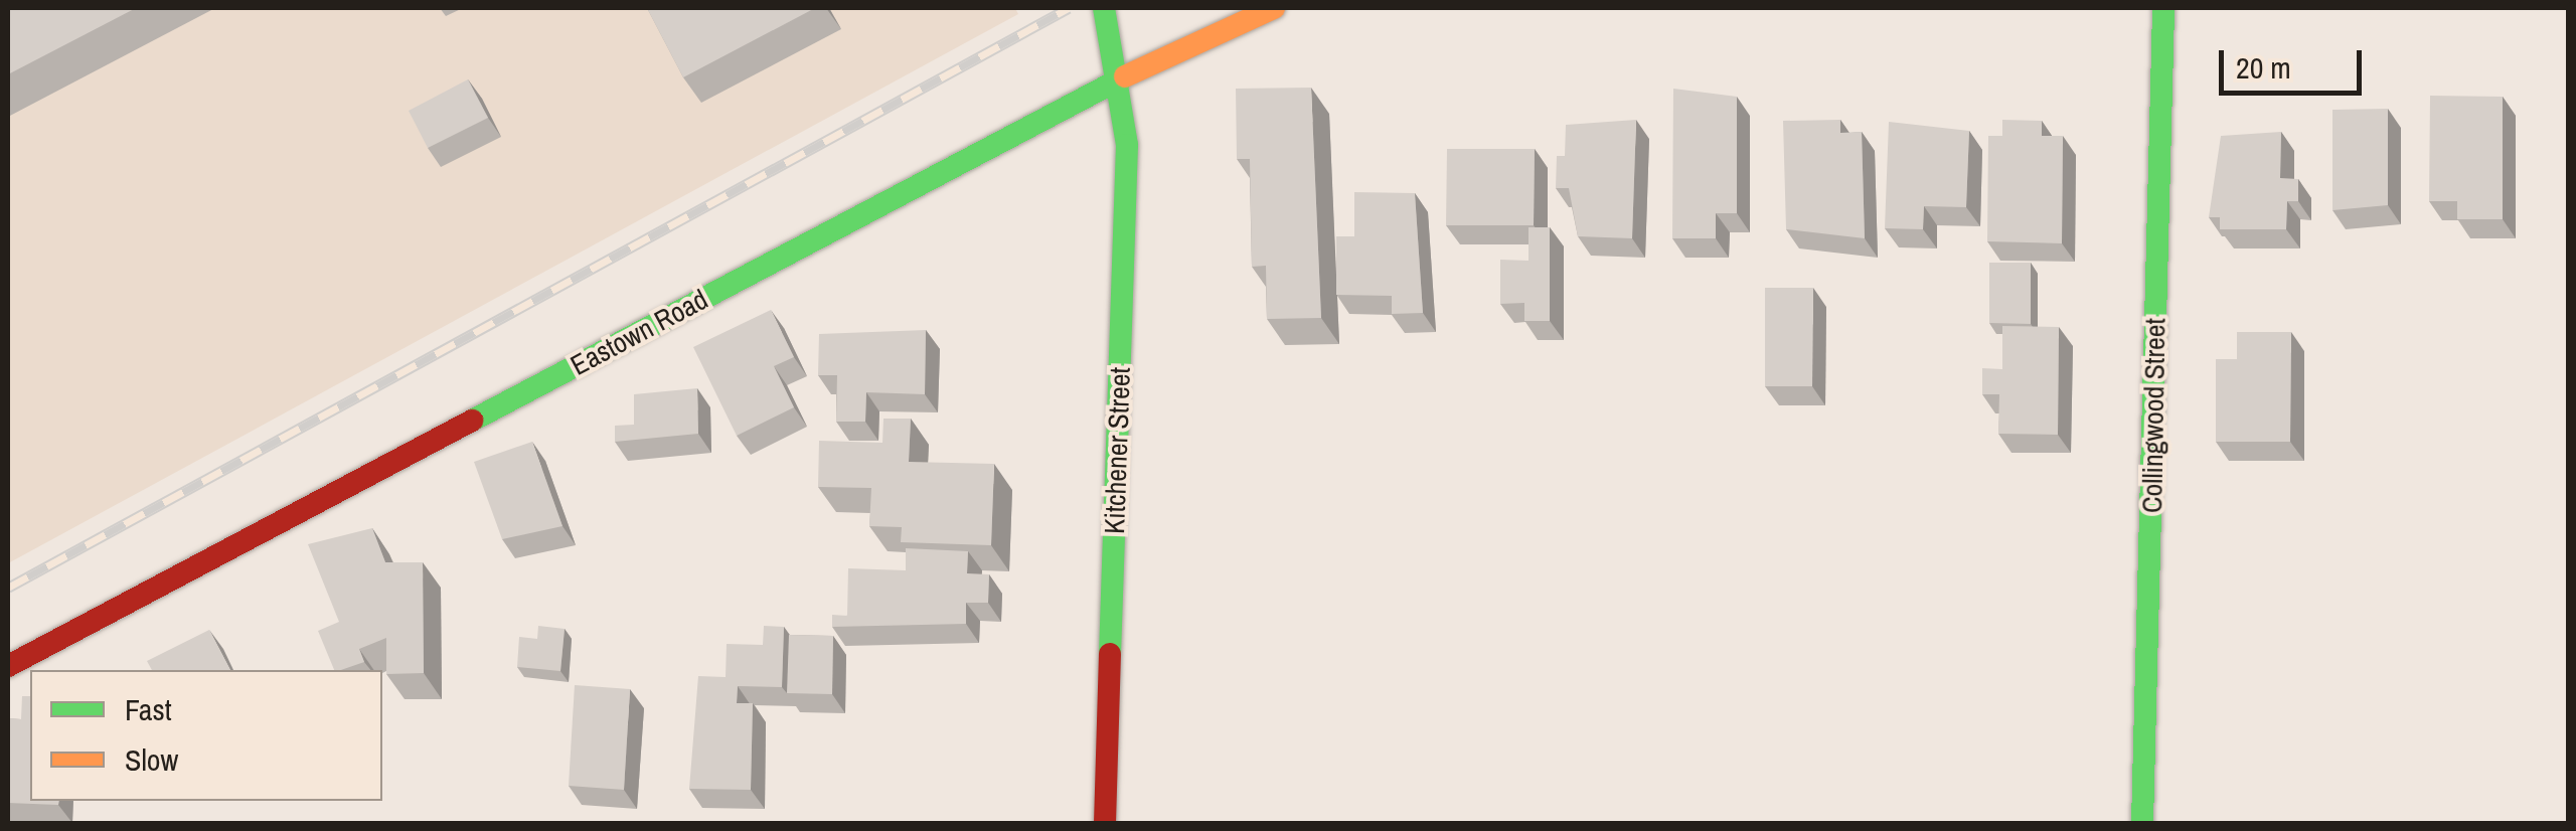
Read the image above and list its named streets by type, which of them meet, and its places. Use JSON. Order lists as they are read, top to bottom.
{
  "streets": {
    "street": ["Eastown Road", "Collingwood Street", "Kitchener Street"]
  },
  "crossings": [
    ["Eastown Road", "Kitchener Street"]
  ],
  "legend": ["Fast", "Slow"],
  "scale_bar": "20 m"
}
